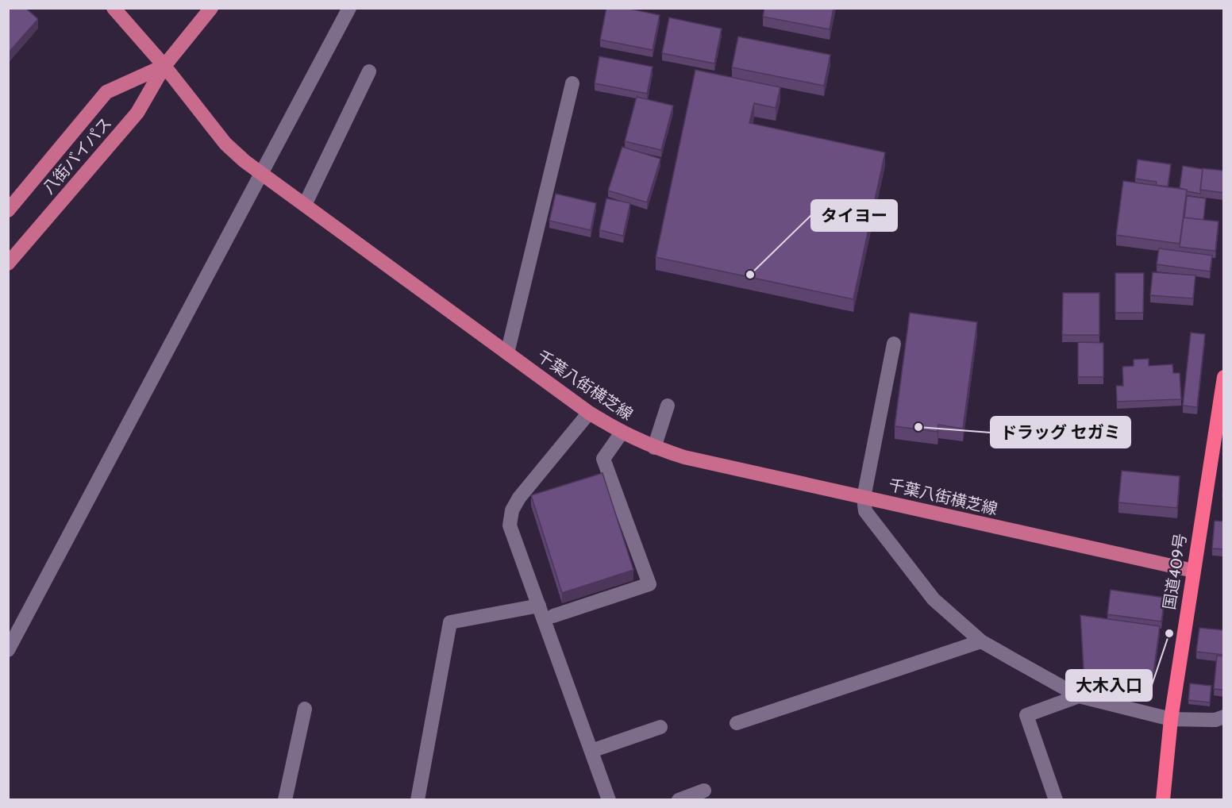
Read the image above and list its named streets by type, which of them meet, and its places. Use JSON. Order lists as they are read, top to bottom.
{
  "streets": {
    "highway": ["国道409号"],
    "main road": ["八街バイパス", "千葉八街横芝線"]
  },
  "crossings": [
    ["八街バイパス", "千葉八街横芝線"],
    ["千葉八街横芝線", "国道409号"]
  ],
  "places": ["タイヨー", "ドラッグ セガミ", "大木入口"]
}
